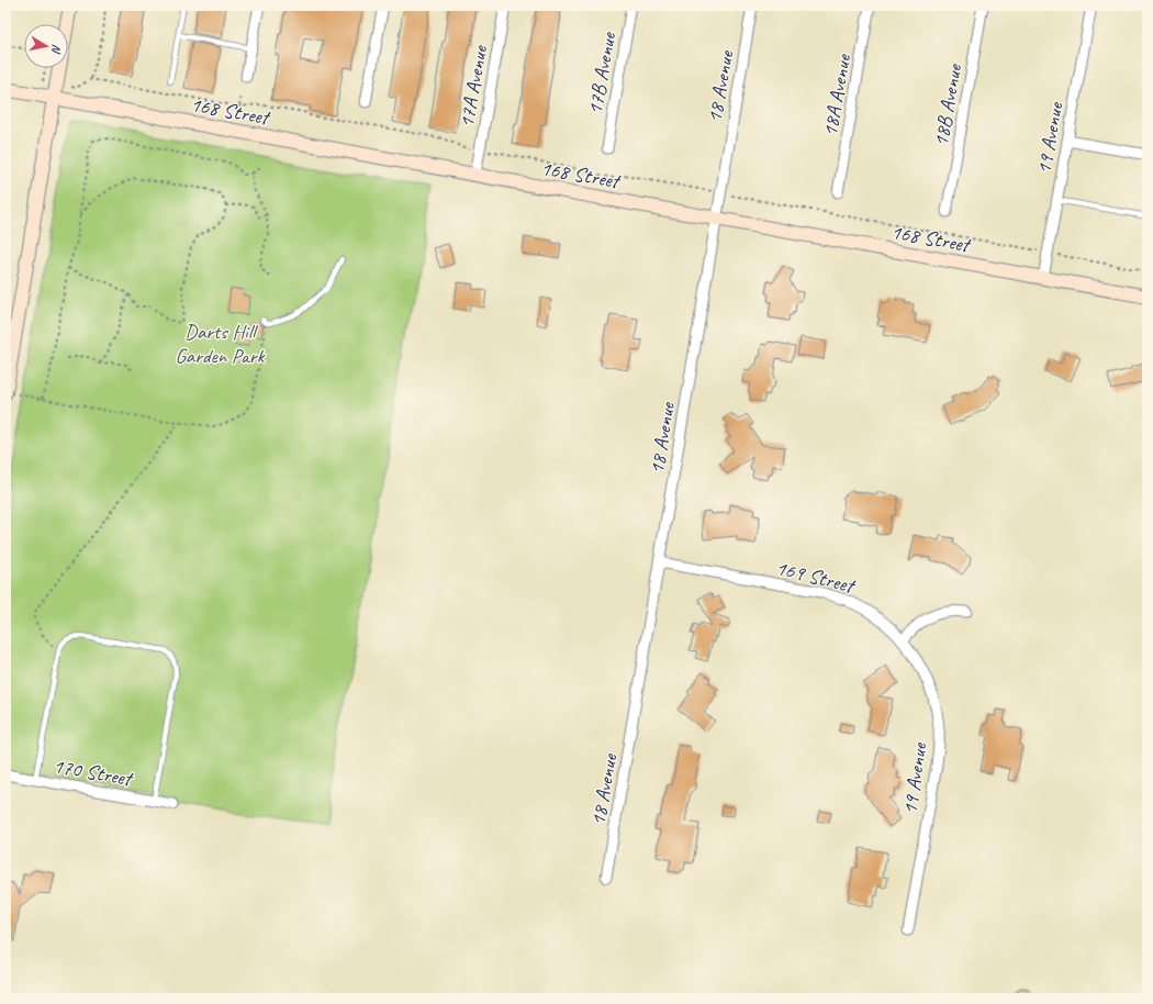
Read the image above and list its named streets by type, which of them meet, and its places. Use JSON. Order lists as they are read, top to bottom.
{
  "streets": {
    "main road": ["168 Street"],
    "street": [
      "17B Avenue",
      "17A Avenue",
      "18 Avenue",
      "18A Avenue",
      "18B Avenue",
      "19 Avenue",
      "169 Street",
      "170 Street"
    ]
  },
  "crossings": [
    ["17A Avenue", "168 Street"],
    ["18 Avenue", "168 Street"],
    ["18 Avenue", "169 Street"],
    ["168 Street", "19 Avenue"],
    ["19 Avenue", "169 Street"]
  ],
  "parks": ["Darts Hill Garden Park"],
  "north": "right"
}
